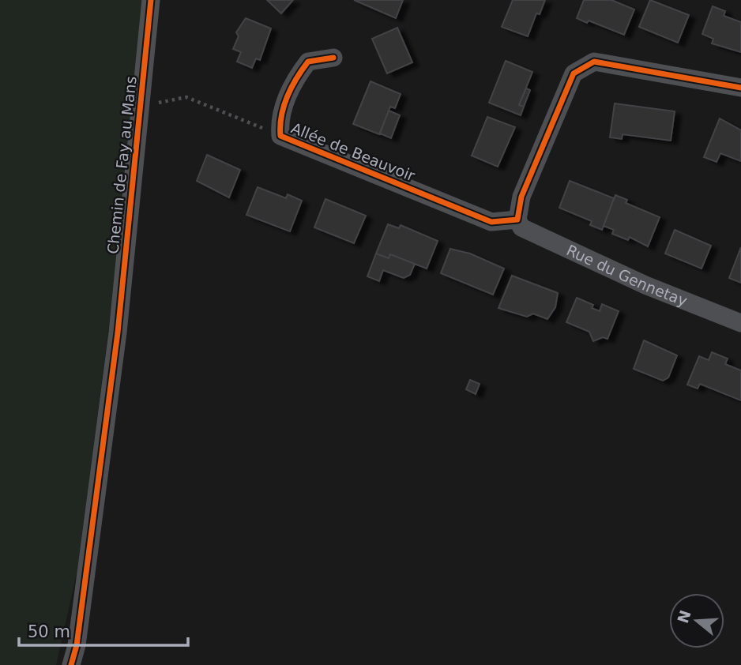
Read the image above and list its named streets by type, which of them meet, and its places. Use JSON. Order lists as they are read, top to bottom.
{
  "streets": {
    "street": ["Allée de Beauvoir", "Chemin de Fay au Mans", "Rue du Gennetay"]
  },
  "crossings": [
    ["Allée de Beauvoir", "Rue du Gennetay"]
  ],
  "scale_bar": "50 m",
  "north": "left"
}
